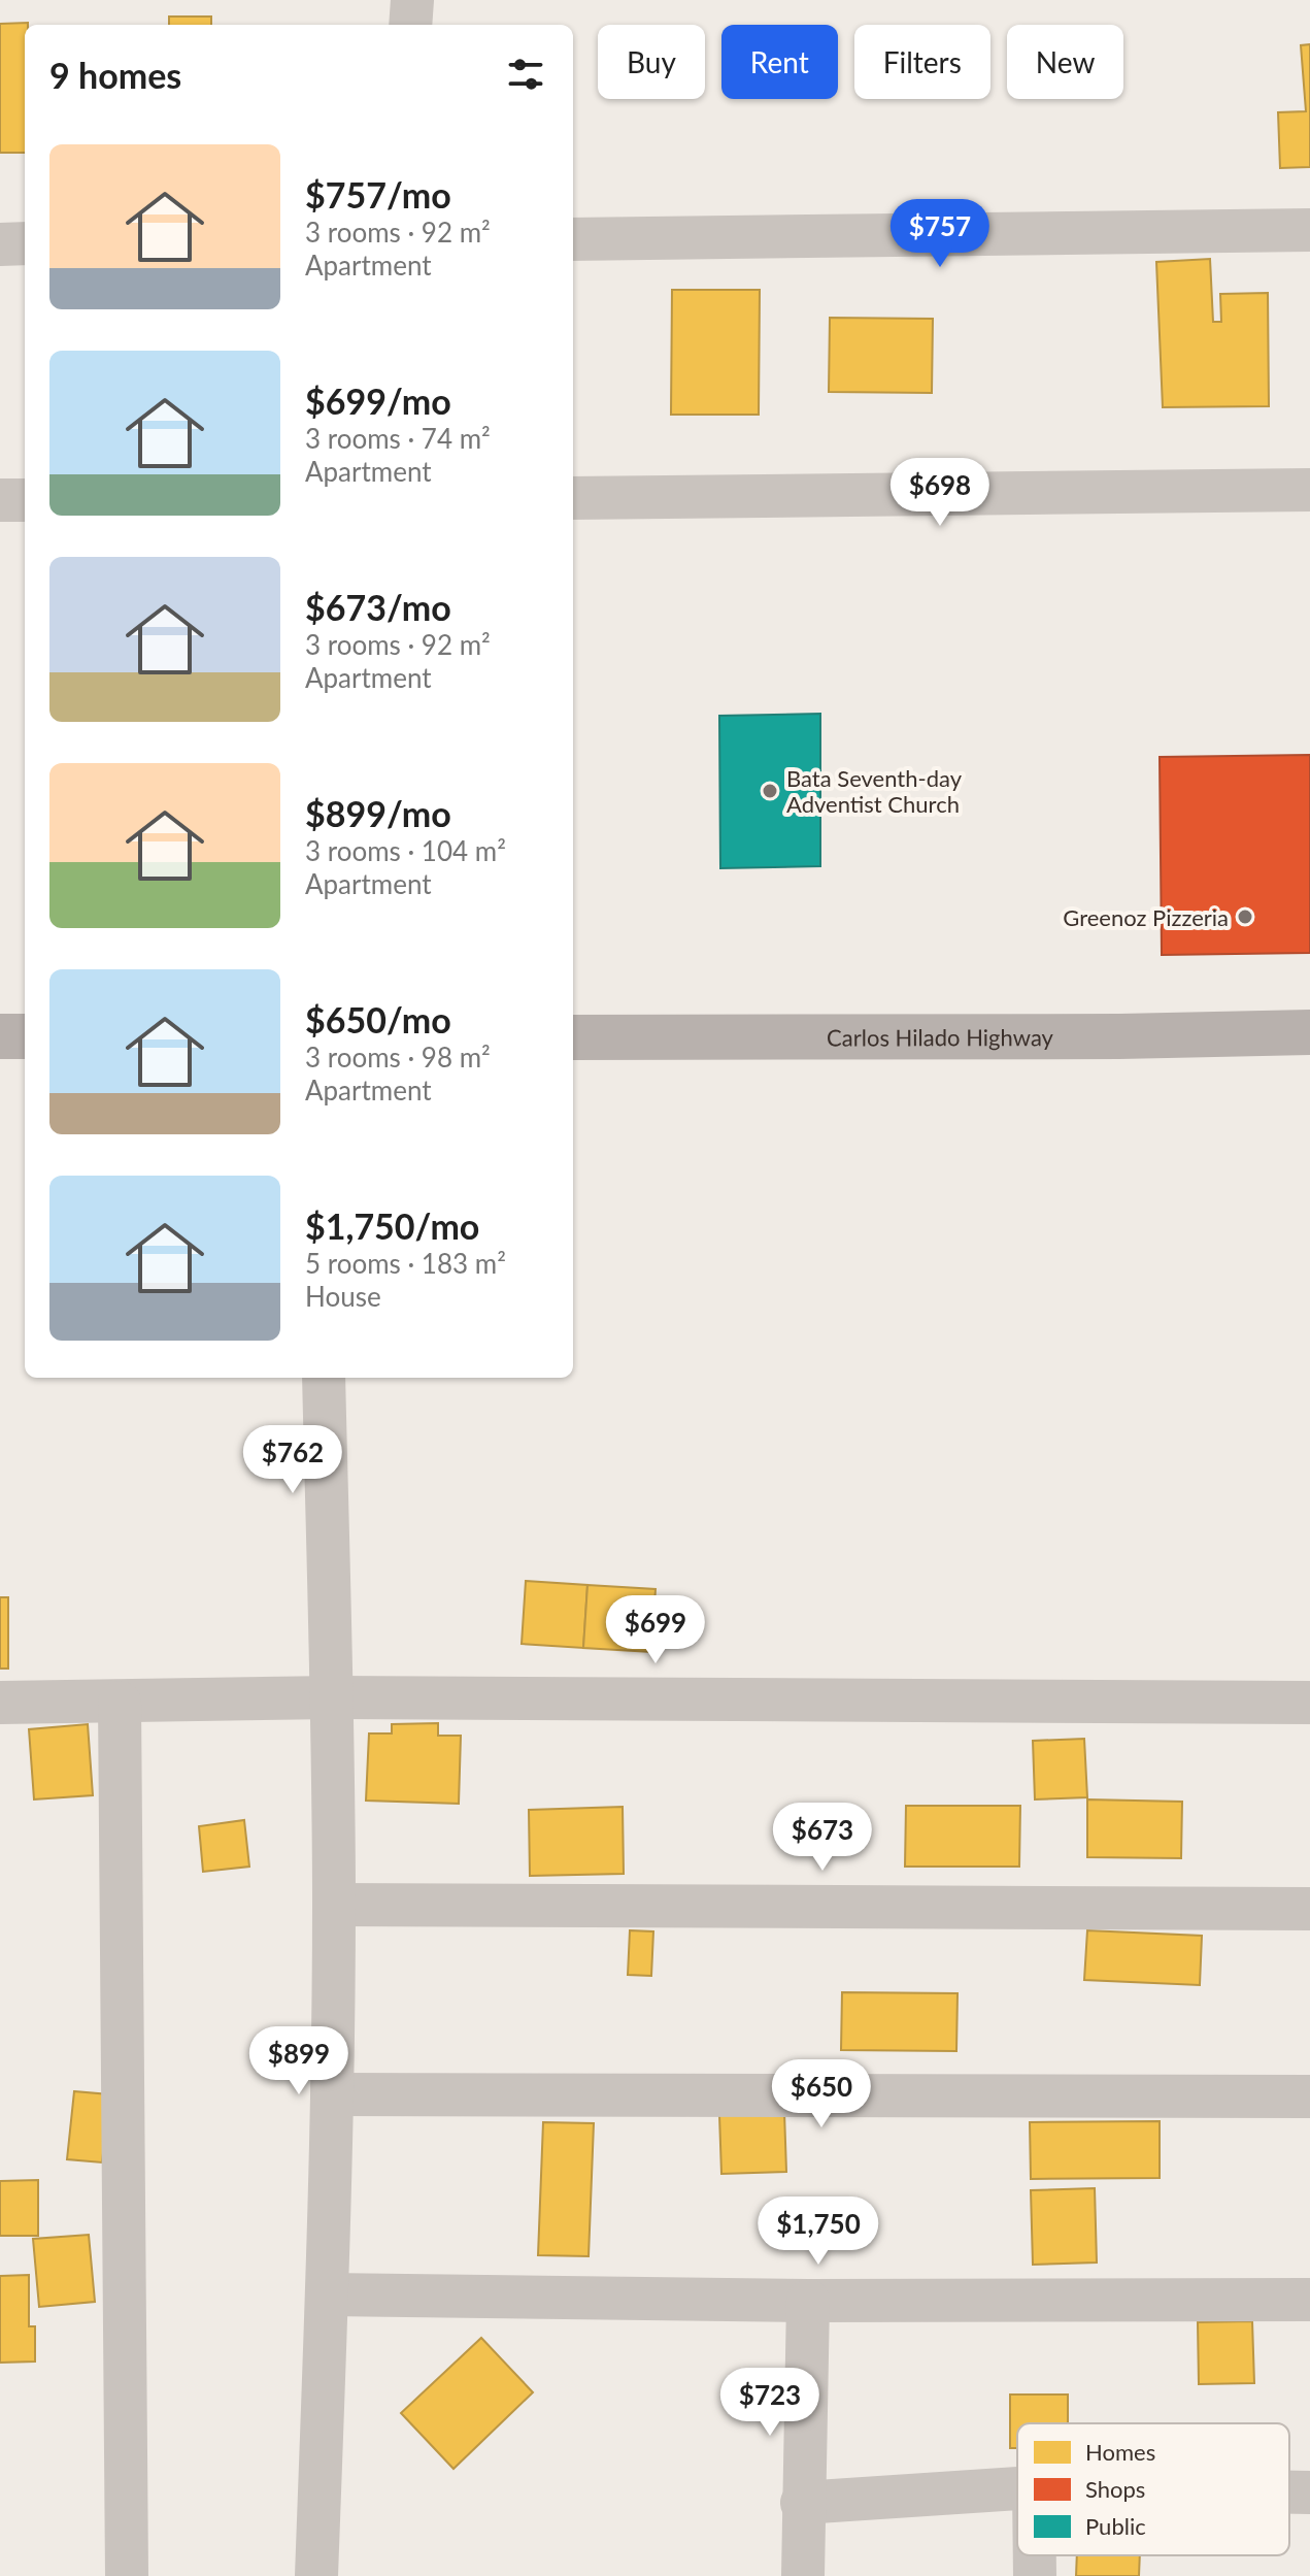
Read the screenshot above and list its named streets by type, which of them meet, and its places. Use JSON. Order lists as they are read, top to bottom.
{
  "streets": {
    "main road": ["Carlos Hilado Highway"]
  },
  "places": ["Bata Seventh-day Adventist Church", "Greenoz Pizzeria"],
  "legend": ["Homes", "Shops", "Public"],
  "page": {
    "chip": [
      "Buy",
      "Rent",
      "Filters",
      "New"
    ],
    "heading": "9 homes",
    "list": [
      {
        "name": "$757/mo",
        "note": "3 rooms · 92 m² · Apartment"
      },
      {
        "name": "$699/mo",
        "note": "3 rooms · 74 m² · Apartment"
      },
      {
        "name": "$673/mo",
        "note": "3 rooms · 92 m² · Apartment"
      },
      {
        "name": "$899/mo",
        "note": "3 rooms · 104 m² · Apartment"
      },
      {
        "name": "$650/mo",
        "note": "3 rooms · 98 m² · Apartment"
      },
      {
        "name": "$1,750/mo",
        "note": "5 rooms · 183 m² · House"
      }
    ],
    "price": [
      "$757",
      "$698",
      "$762",
      "$699",
      "$673",
      "$899",
      "$650",
      "$1,750",
      "$723"
    ]
  }
}
